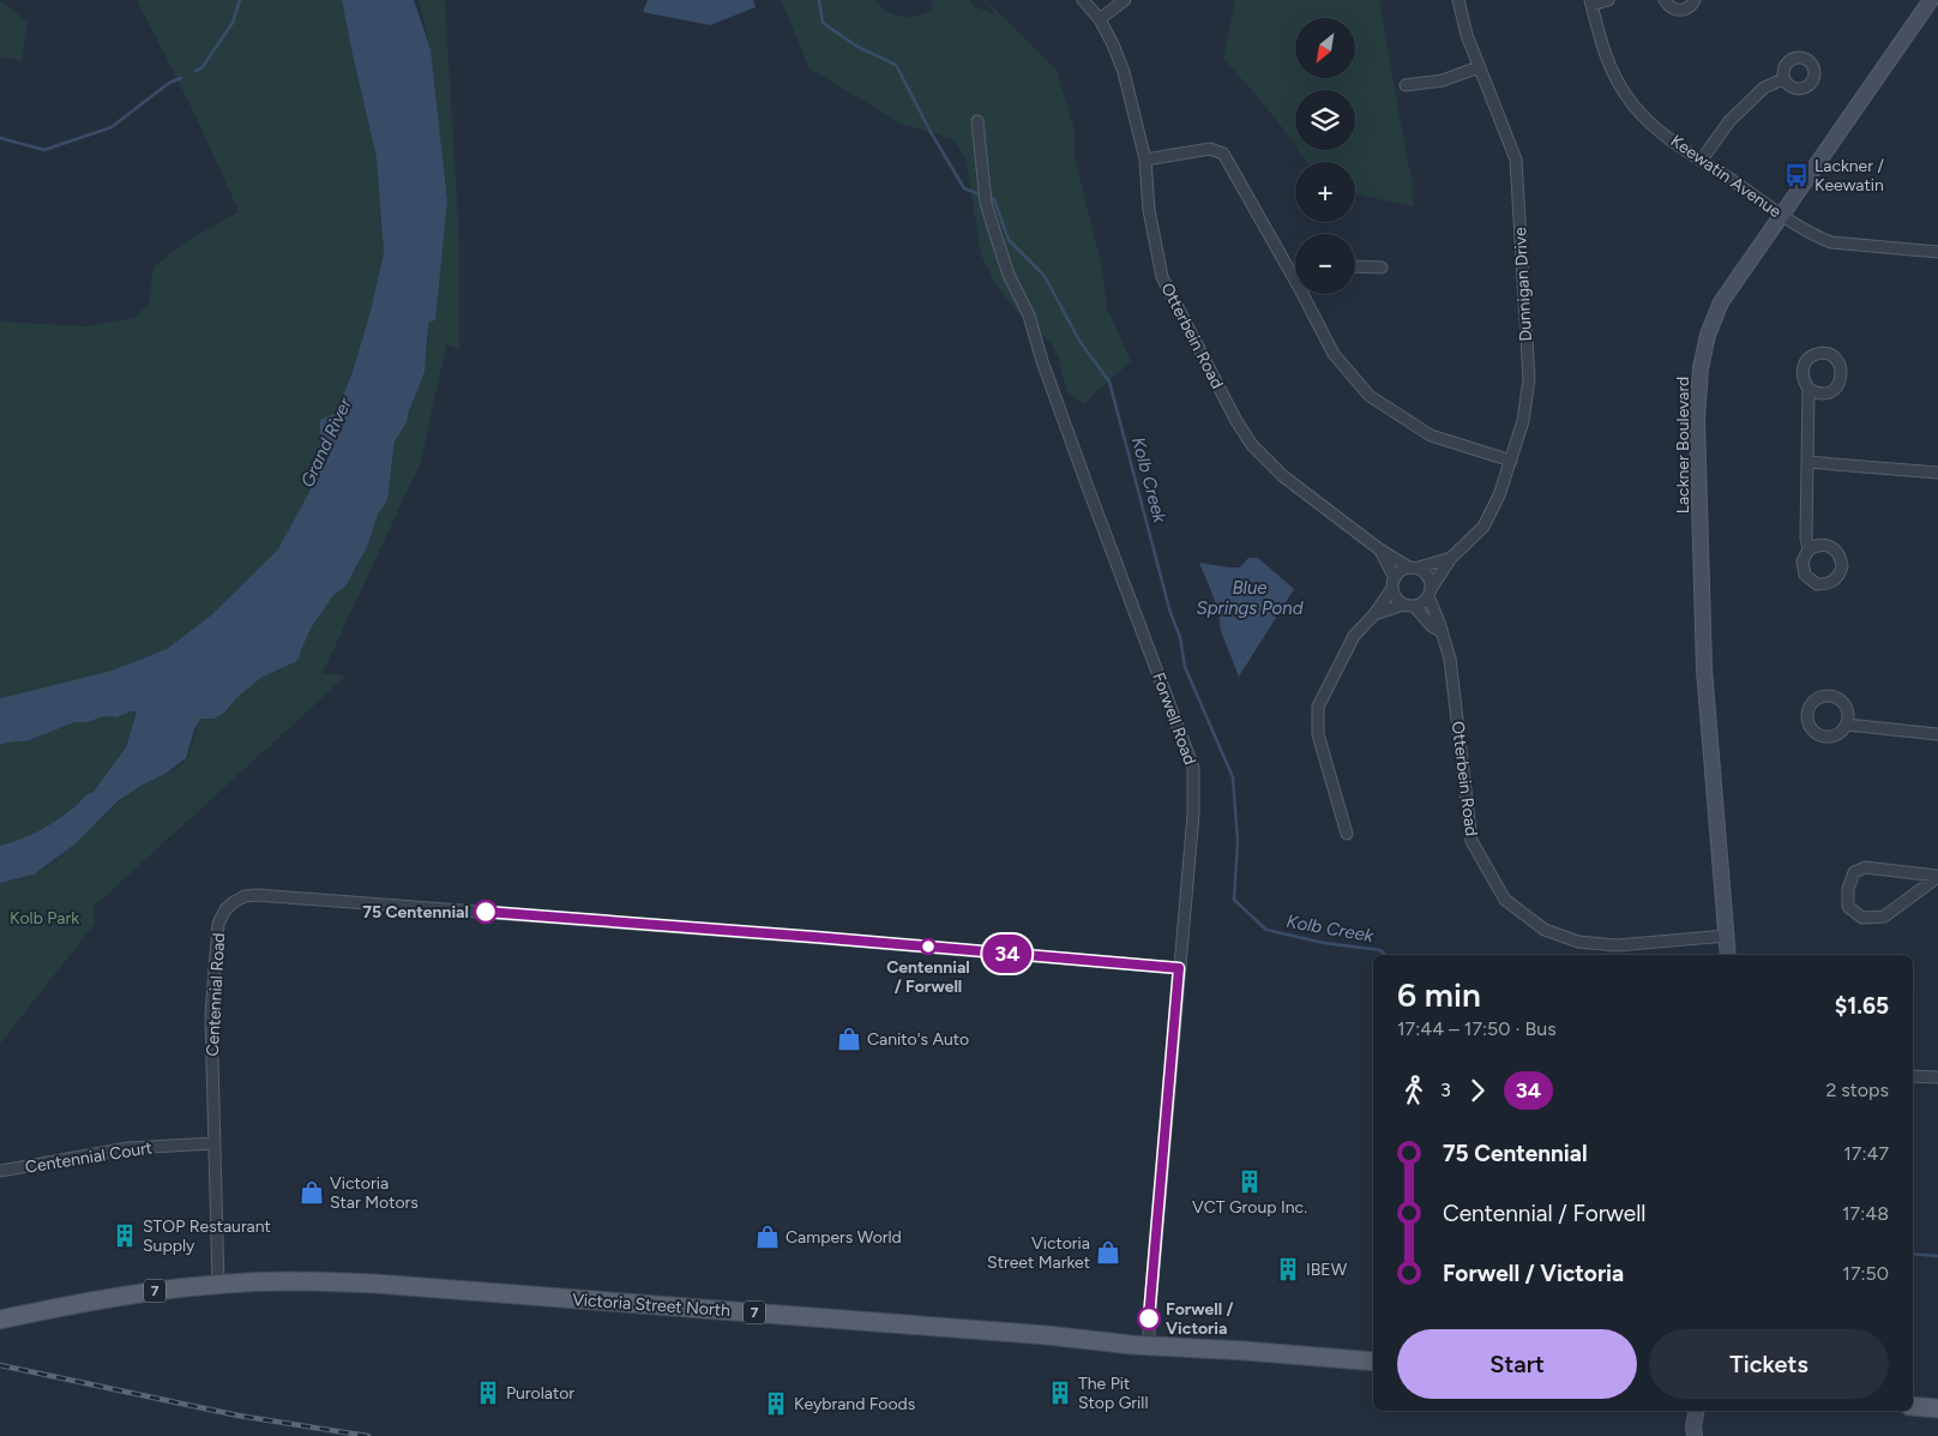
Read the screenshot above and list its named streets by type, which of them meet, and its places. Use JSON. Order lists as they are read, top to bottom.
{
  "streets": {
    "main road": ["Lackner Boulevard", "7", "Victoria Street North"],
    "street": [
      "Keewatin Avenue",
      "Dunnigan Drive",
      "Otterbein Road",
      "Forwell Road",
      "Centennial Road",
      "Centennial Court"
    ]
  },
  "crossings": [
    ["Keewatin Avenue", "Lackner Boulevard"],
    ["Dunnigan Drive", "Otterbein Road"],
    ["Otterbein Road", "Lackner Boulevard"],
    ["Forwell Road", "Centennial Road"],
    ["Forwell Road", "Victoria Street North"],
    ["Centennial Road", "Centennial Court"],
    ["Centennial Road", "Victoria Street North"]
  ],
  "water": ["Grand River", "Kolb Creek", "Blue Springs Pond"],
  "parks": ["Kolb Park"],
  "places": {
    "bus stop": ["Lackner / Keewatin"],
    "other": ["75 Centennial", "Centennial / Forwell", "Forwell / Victoria"],
    "shop": [
      "Canito's Auto",
      "Victoria Star Motors",
      "Campers World",
      "Victoria Street Market"
    ],
    "building": [
      "VCT Group Inc.",
      "STOP Restaurant Supply",
      "IBEW",
      "Purolator",
      "The Pit Stop Grill",
      "Keybrand Foods"
    ]
  },
  "lines": ["bus line 34"],
  "north": "bottom left",
  "page": {
    "on_map": "34",
    "map_buttons": ["+", "−"],
    "heading": ["6 min", "17:44 – 17:50 · Bus", "$1.65"],
    "legs": ["3", "34", "2 stops"],
    "list": [
      {
        "name": "75 Centennial",
        "value": "17:47"
      },
      {
        "name": "Centennial / Forwell",
        "value": "17:48"
      },
      {
        "name": "Forwell / Victoria",
        "value": "17:50"
      }
    ],
    "buttons": ["Start", "Tickets"]
  }
}
